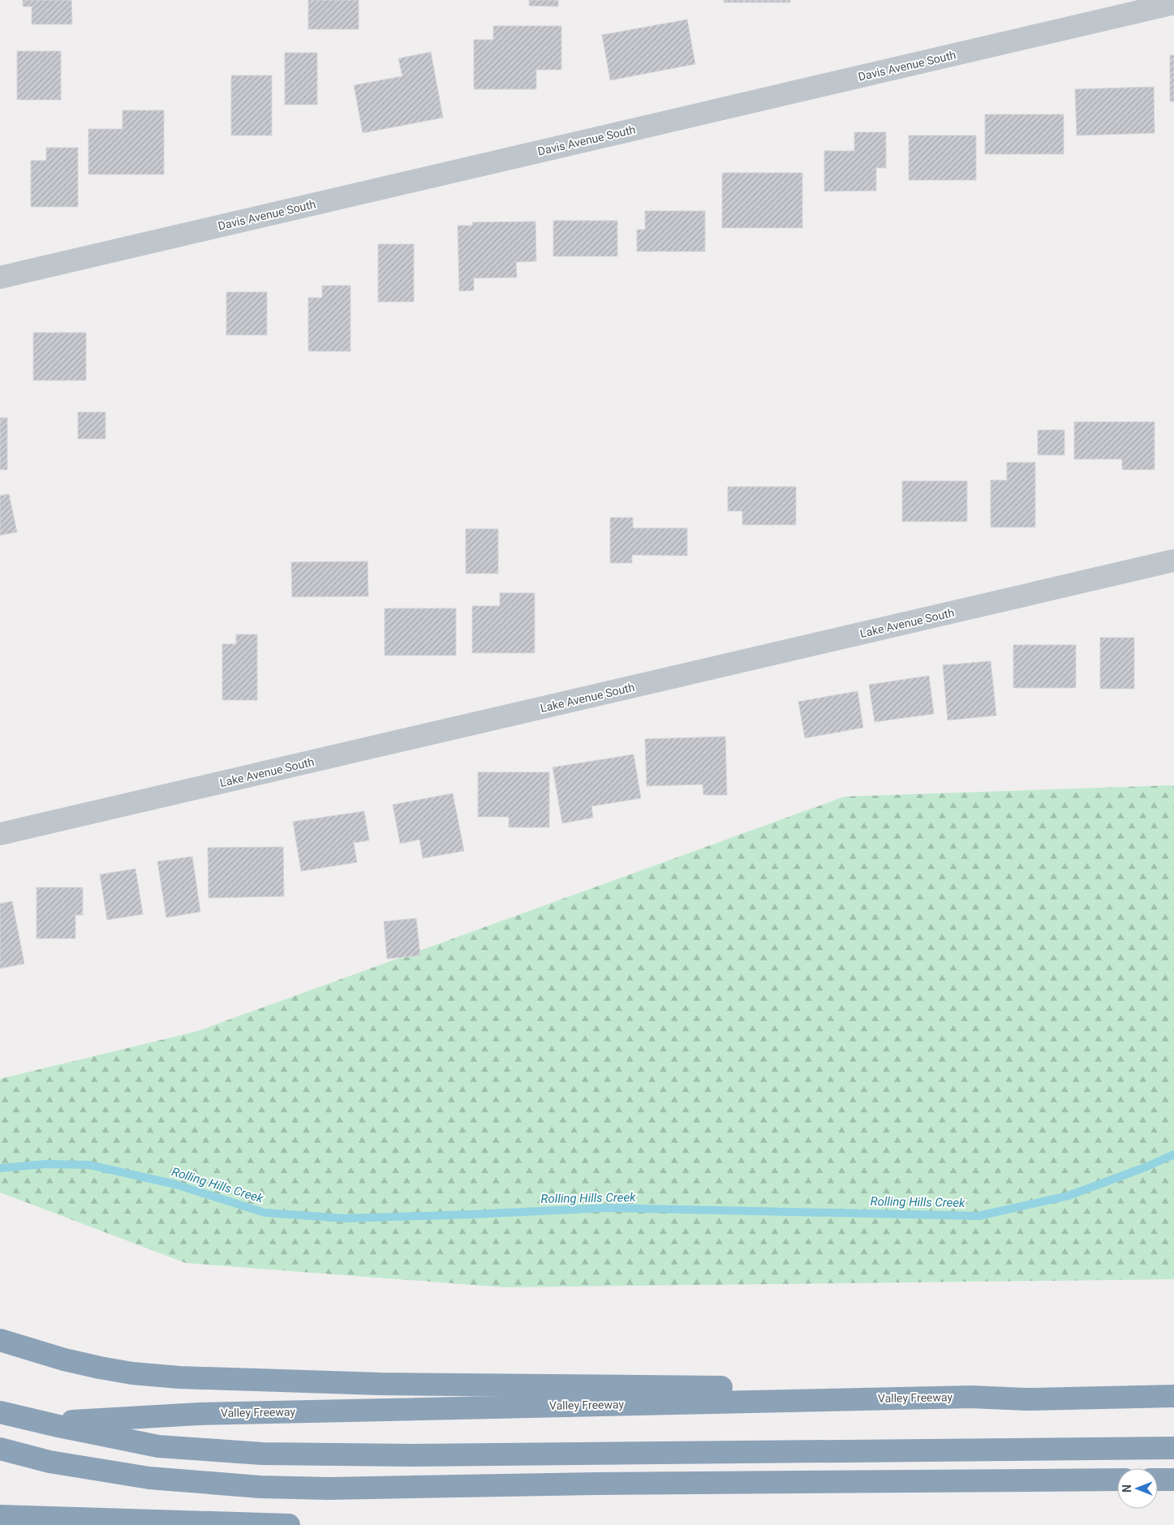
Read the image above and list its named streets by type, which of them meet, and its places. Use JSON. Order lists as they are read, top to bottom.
{
  "streets": {
    "highway": ["Valley Freeway"],
    "street": ["Davis Avenue South", "Lake Avenue South"]
  },
  "water": ["Rolling Hills Creek"],
  "north": "left"
}
